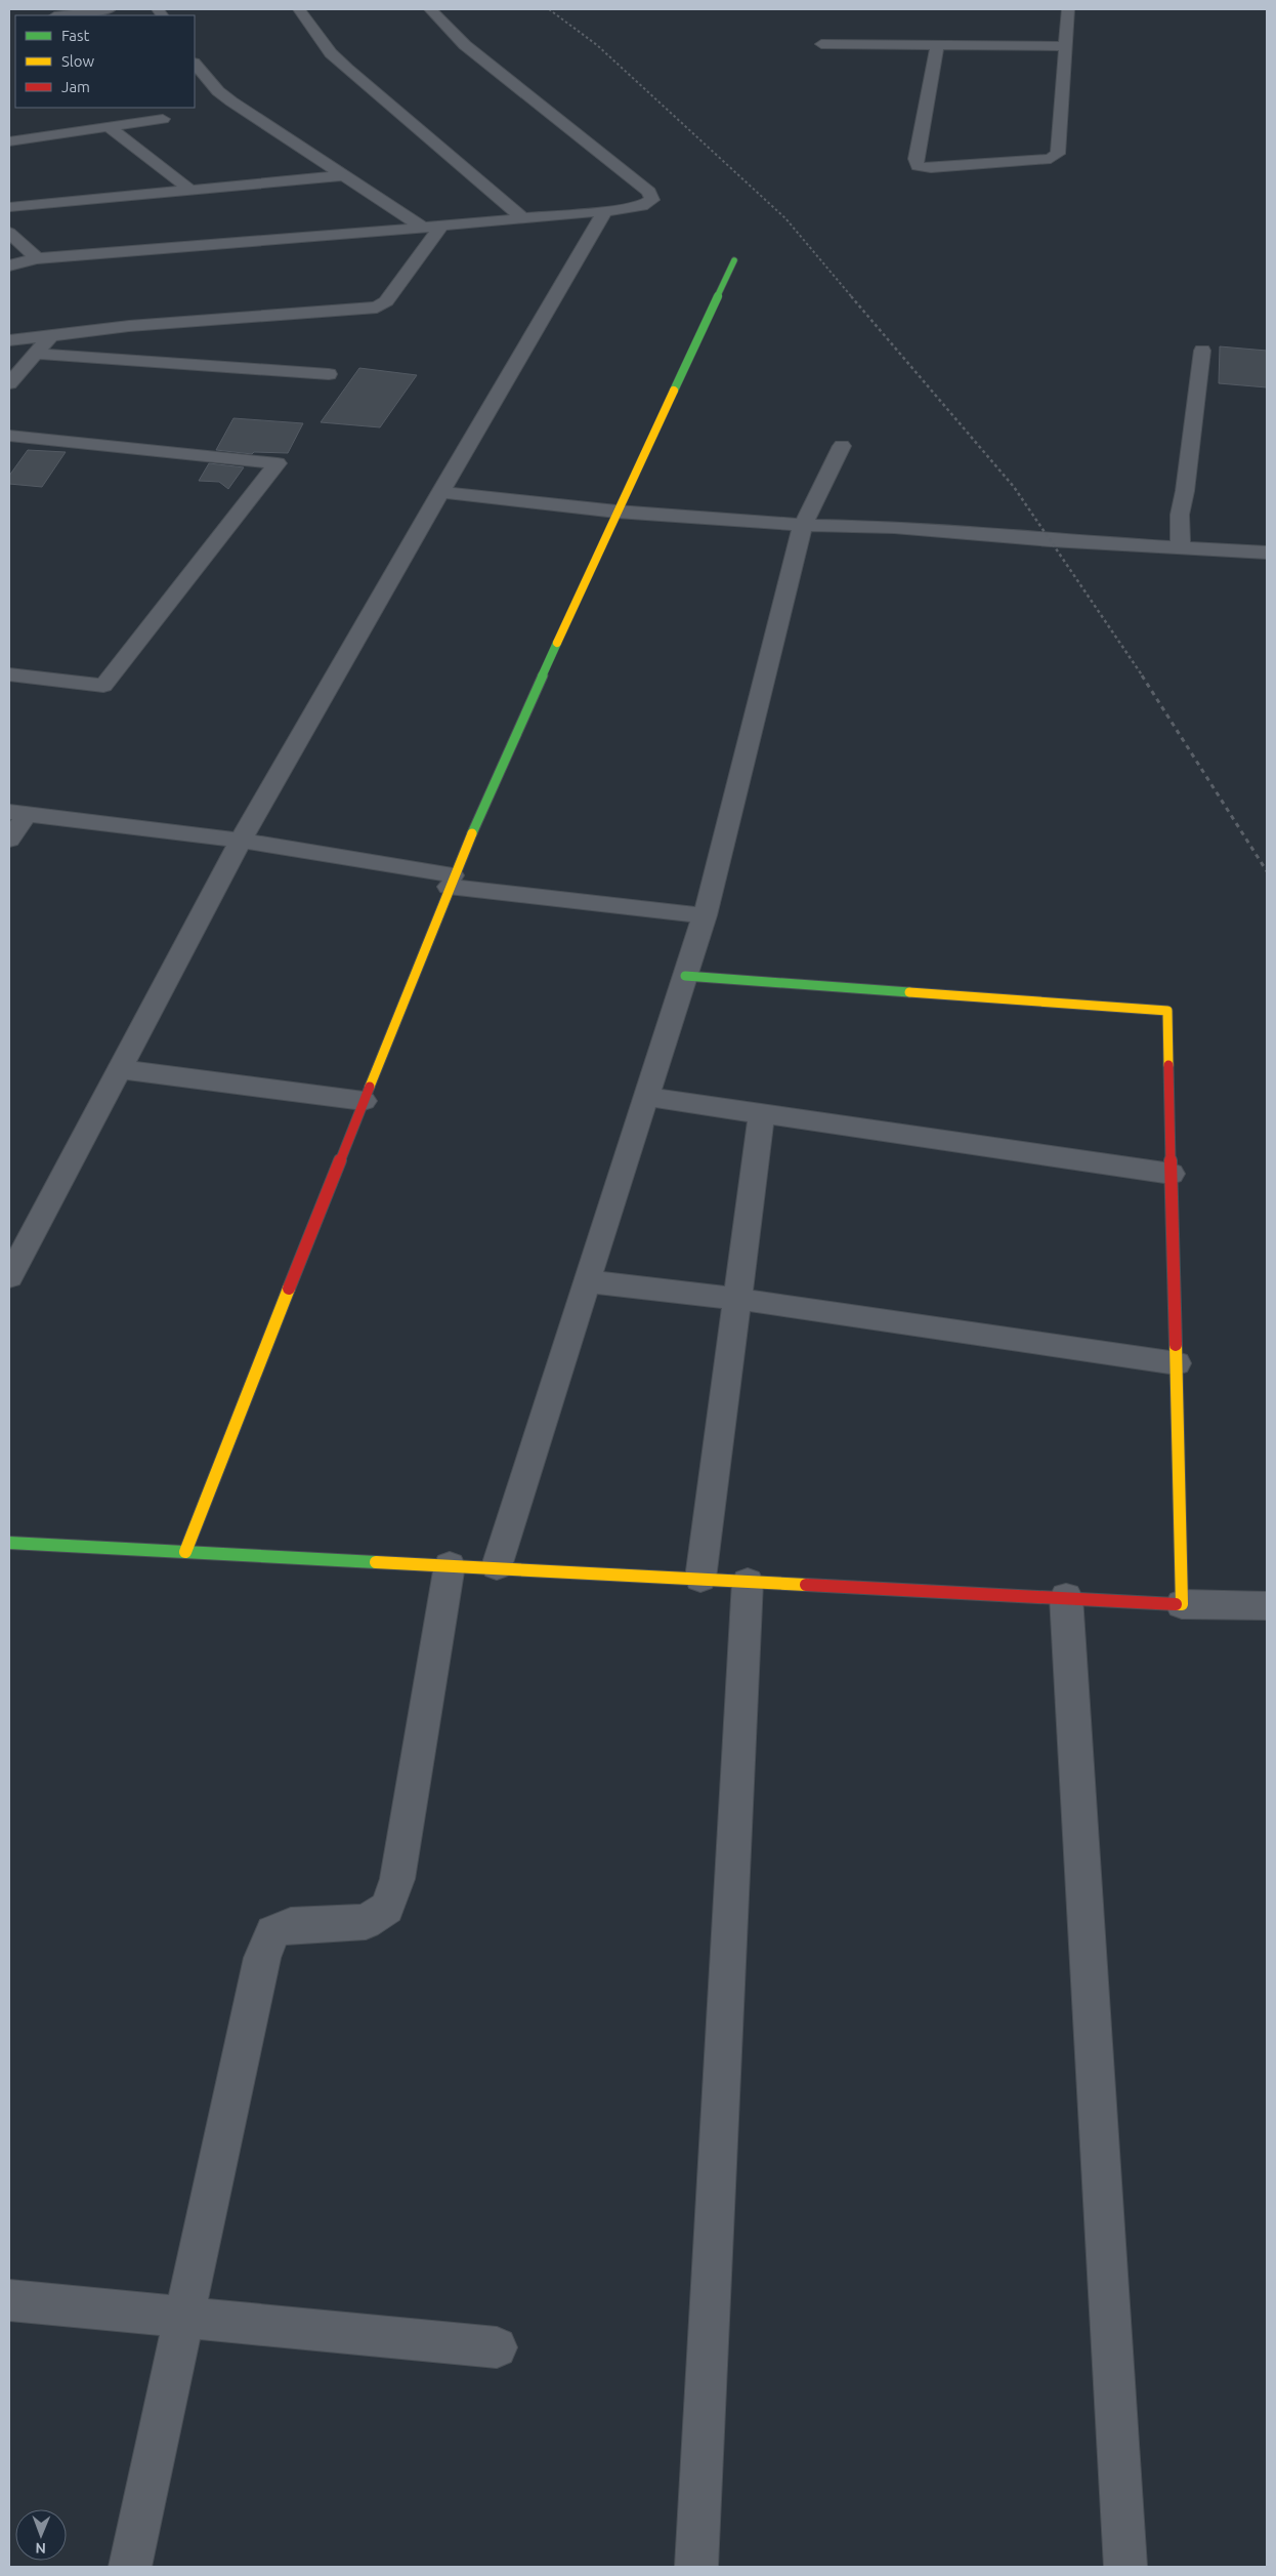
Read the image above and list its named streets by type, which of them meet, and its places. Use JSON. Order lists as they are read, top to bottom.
{
  "legend": ["Fast", "Slow", "Jam"],
  "north": "bottom"
}
